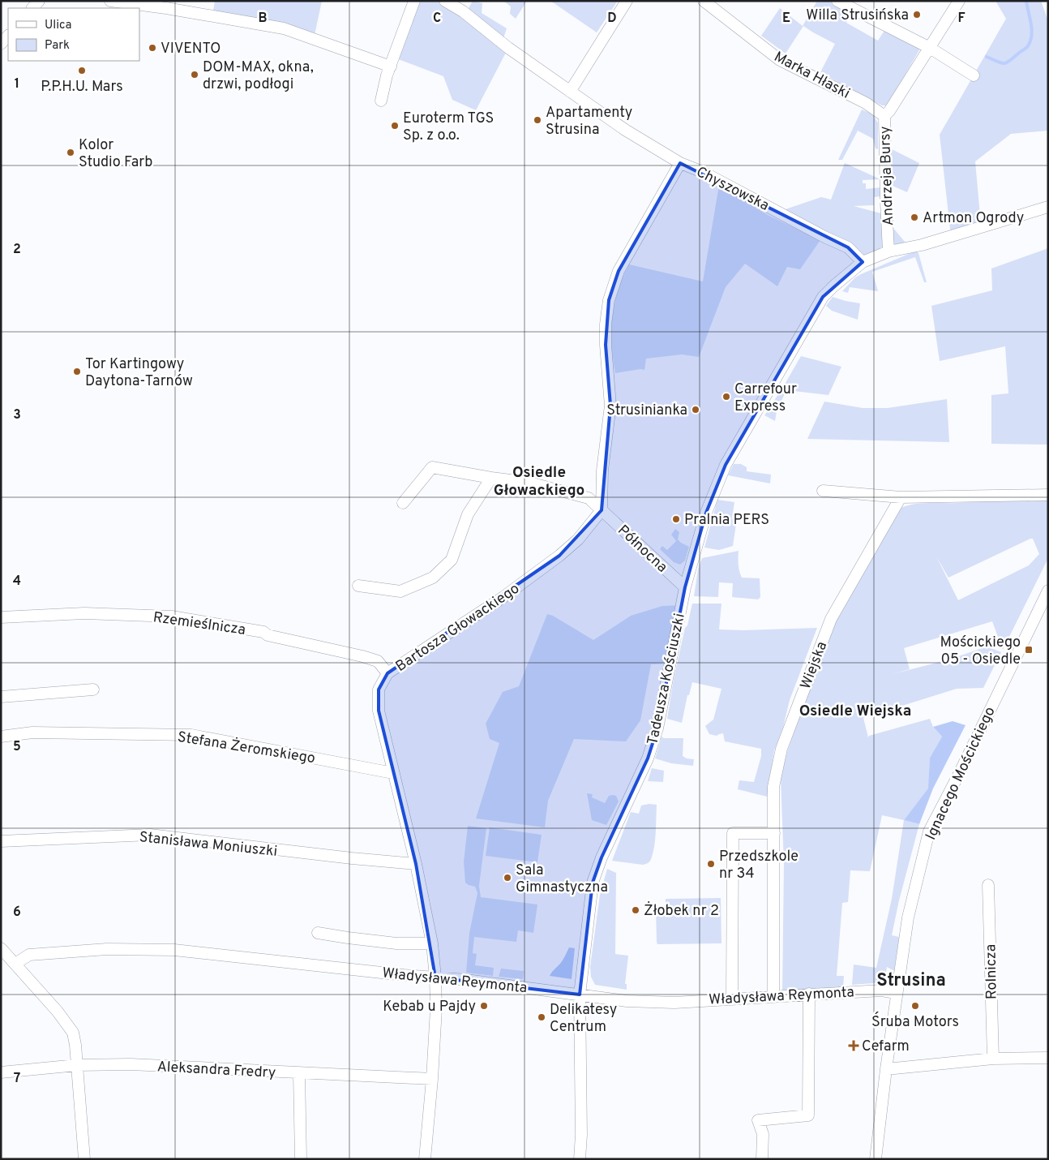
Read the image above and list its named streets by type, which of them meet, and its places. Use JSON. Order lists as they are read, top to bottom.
{
  "streets": {
    "street": [
      "Marka Hłaski",
      "Andrzeja Bursy",
      "Chyszowska",
      "Północna",
      "Rzemieślnicza",
      "Bartosza Głowackiego",
      "Wiejska",
      "Tadeusza Kościuszki",
      "Stefana Żeromskiego",
      "Ignacego Mościckiego",
      "Stanisława Moniuszki",
      "Rolnicza",
      "Władysława Reymonta",
      "Aleksandra Fredry"
    ]
  },
  "crossings": [
    ["Marka Hłaski", "Andrzeja Bursy"],
    ["Chyszowska", "Tadeusza Kościuszki"],
    ["Północna", "Bartosza Głowackiego"],
    ["Północna", "Tadeusza Kościuszki"],
    ["Rzemieślnicza", "Bartosza Głowackiego"],
    ["Bartosza Głowackiego", "Stefana Żeromskiego"],
    ["Bartosza Głowackiego", "Stanisława Moniuszki"],
    ["Bartosza Głowackiego", "Władysława Reymonta"],
    ["Bartosza Głowackiego", "Aleksandra Fredry"],
    ["Wiejska", "Władysława Reymonta"],
    ["Tadeusza Kościuszki", "Władysława Reymonta"],
    ["Ignacego Mościckiego", "Władysława Reymonta"]
  ],
  "districts": ["Osiedle Głowackiego", "Osiedle Wiejska", "Strusina"],
  "places": {
    "other": [
      "Willa Strusińska",
      "VIVENTO",
      "P.P.H.U. Mars",
      "DOM-MAX, okna, drzwi, podłogi",
      "Apartamenty Strusina",
      "Euroterm TGS Sp. z o.o.",
      "Kolor Studio Farb",
      "Artmon Ogrody",
      "Tor Kartingowy Daytona-Tarnów",
      "Carrefour Express",
      "Strusinianka",
      "Pralnia PERS",
      "Przedszkole nr 34",
      "Sala Gimnastyczna",
      "Żłobek nr 2",
      "Kebab u Pajdy",
      "Śruba Motors",
      "Delikatesy Centrum"
    ],
    "transit": ["Mościckiego 05 - Osiedle"],
    "health": ["Cefarm"]
  },
  "legend": ["Ulica", "Park"],
  "grid": {
    "columns": [
      "B",
      "C",
      "D",
      "E",
      "F"
    ],
    "rows": [
      "1",
      "2",
      "3",
      "4",
      "5",
      "6",
      "7"
    ]
  }
}
